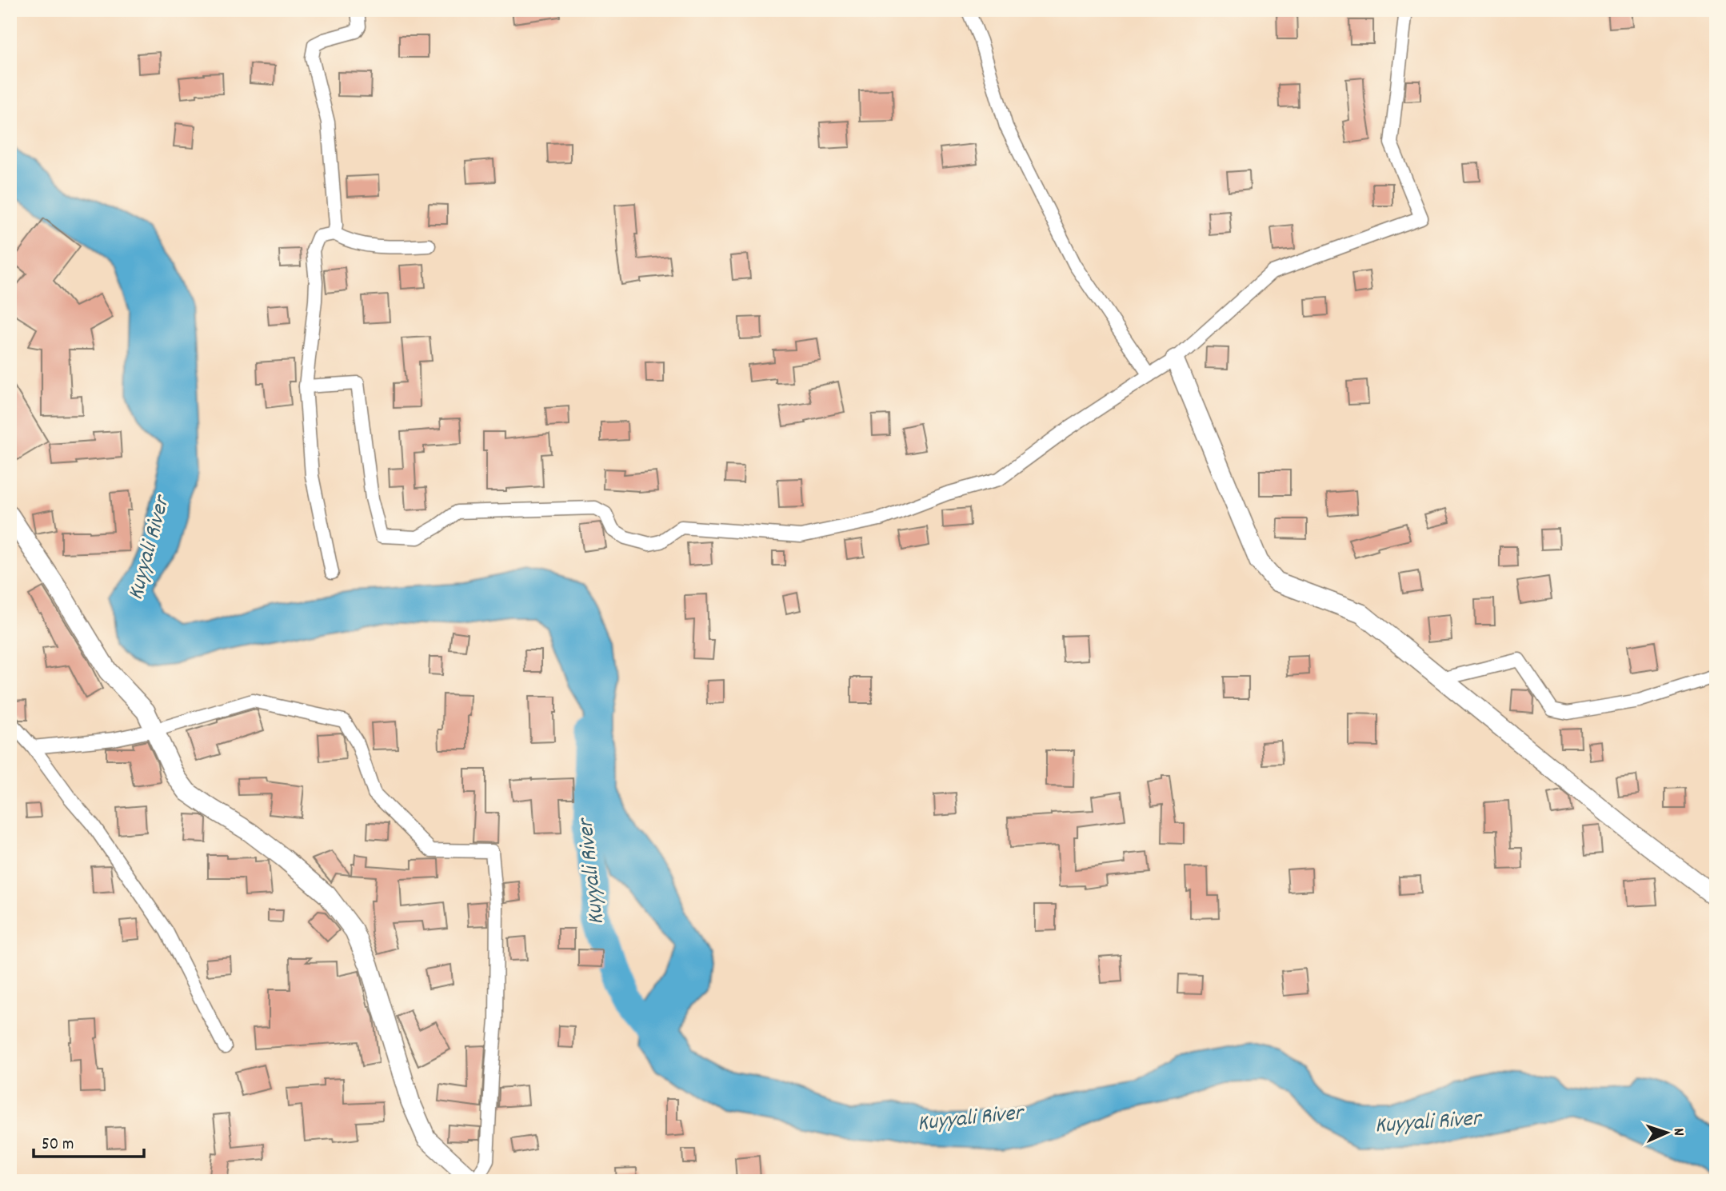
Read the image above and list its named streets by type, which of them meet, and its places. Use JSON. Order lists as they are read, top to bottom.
{
  "water": ["Kuyyali River"],
  "scale_bar": "50 m",
  "north": "right"
}
